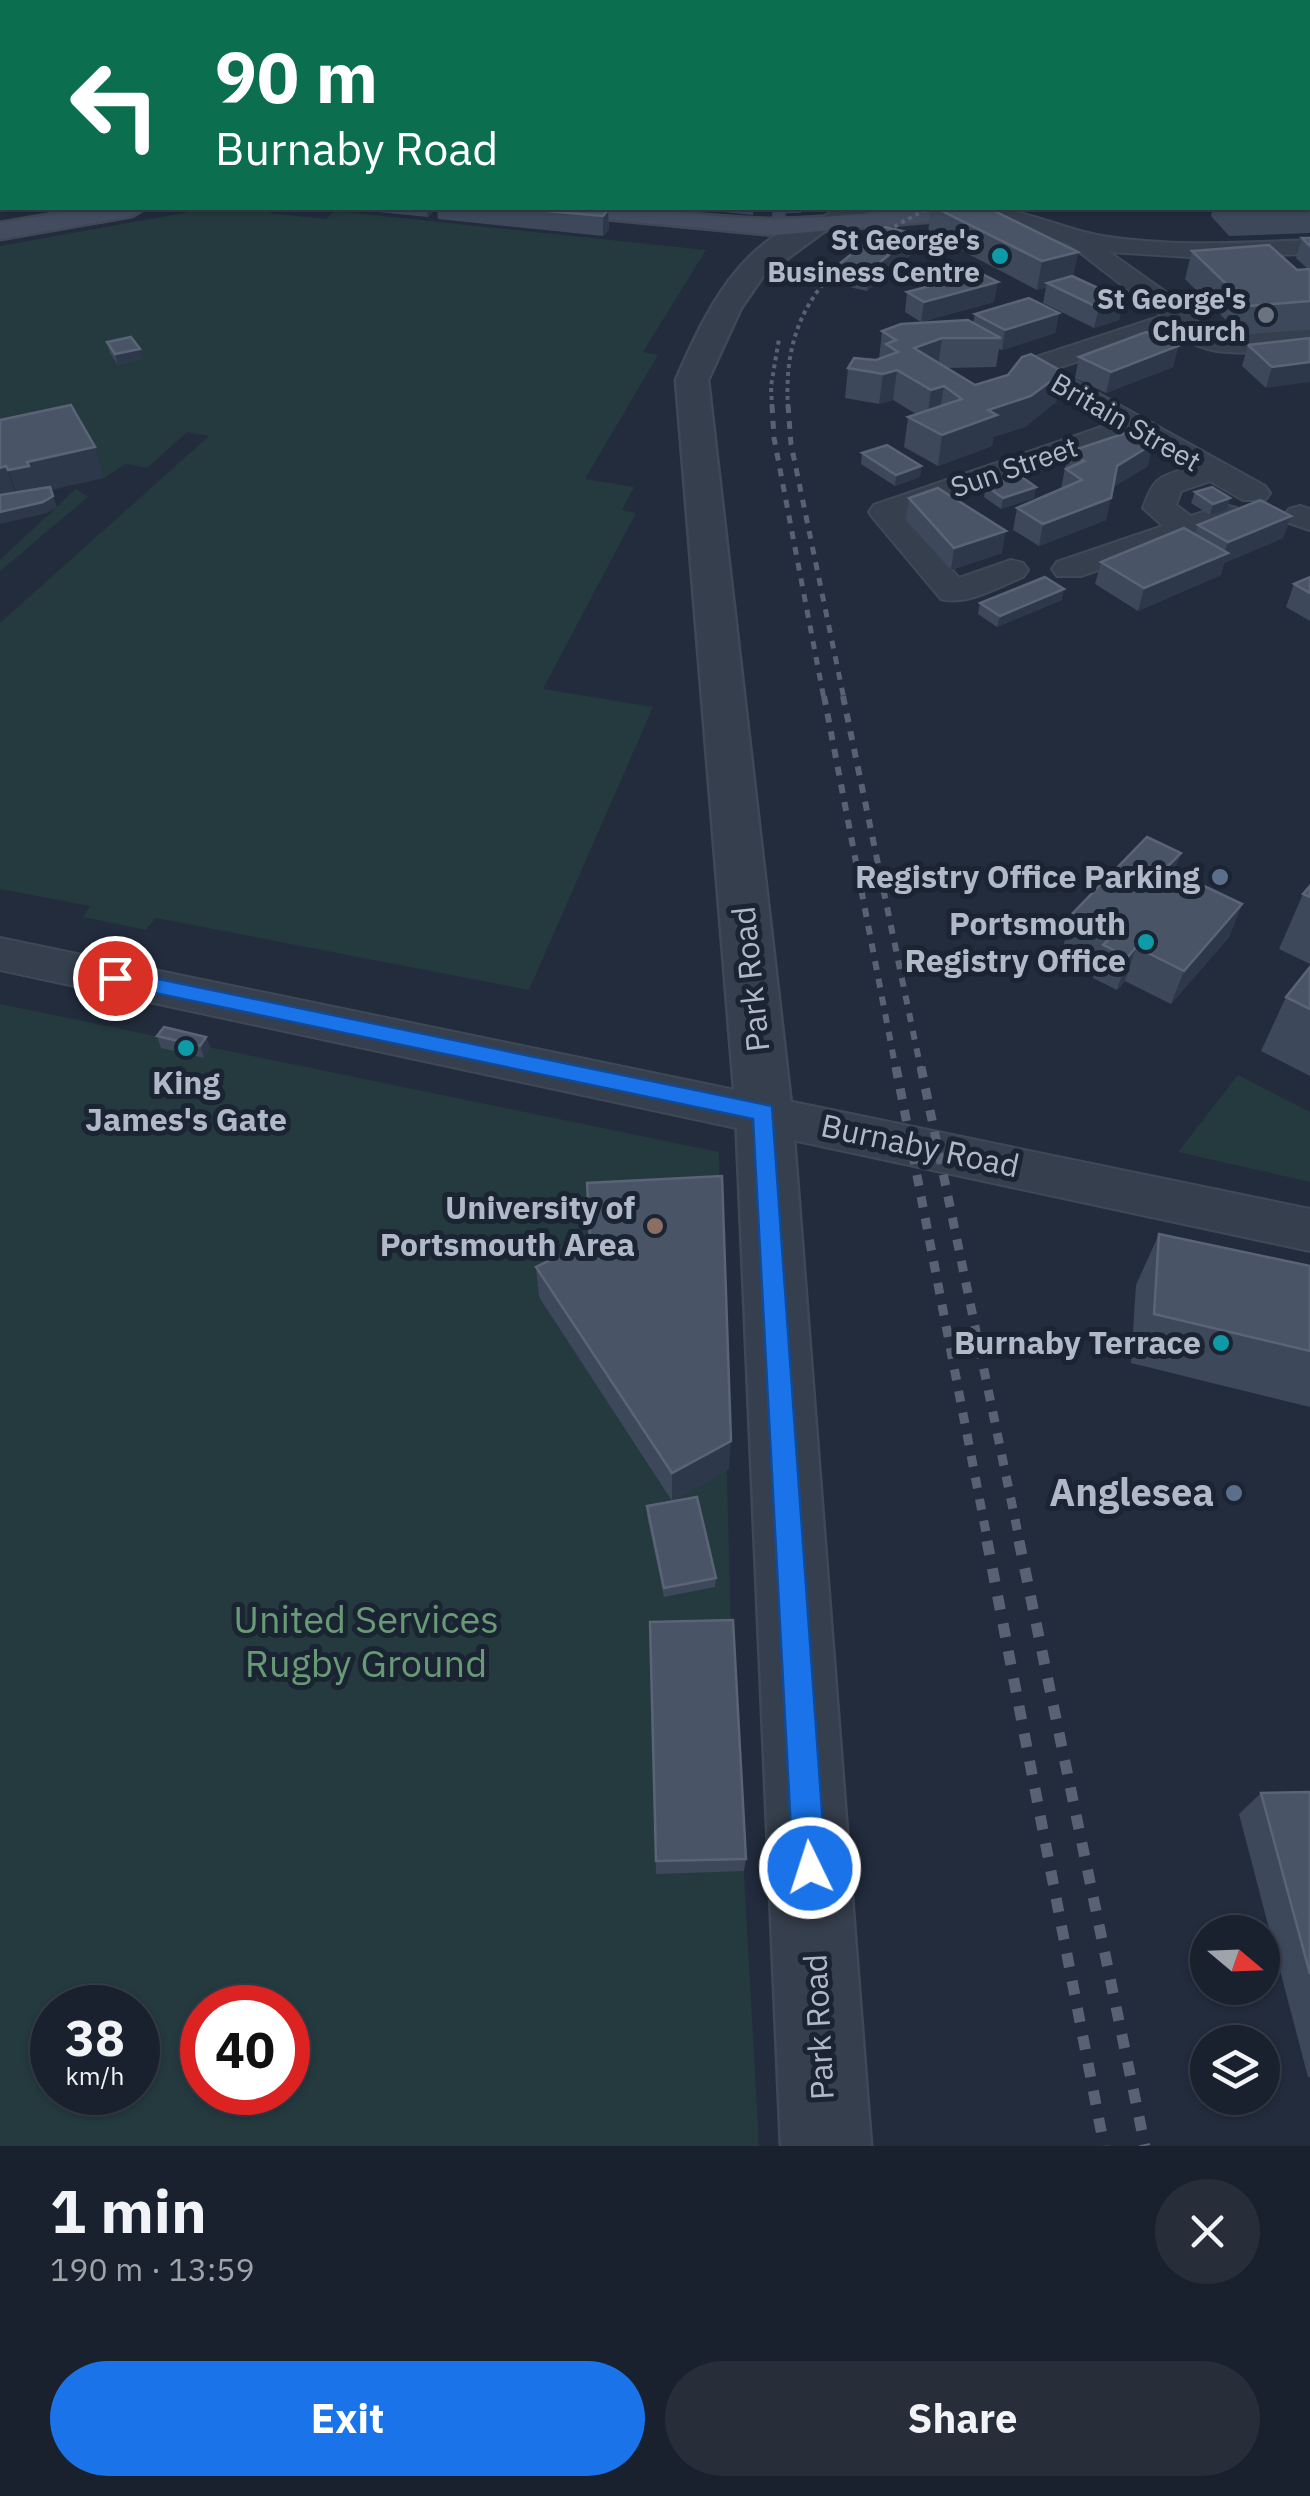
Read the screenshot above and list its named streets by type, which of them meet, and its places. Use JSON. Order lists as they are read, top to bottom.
{
  "streets": {
    "street": [
      "Britain Street",
      "Sun Street",
      "Park Road",
      "Burnaby Road"
    ]
  },
  "crossings": [
    ["Britain Street", "Sun Street"],
    ["Park Road", "Burnaby Road"]
  ],
  "parks": ["United Services Rugby Ground"],
  "places": [
    "St George's Business Centre",
    "St George's Church",
    "Registry Office Parking",
    "Portsmouth Registry Office",
    "King James's Gate",
    "University of Portsmouth Area",
    "Burnaby Terrace",
    "Anglesea"
  ],
  "north": "right",
  "page": {
    "turn": ["90 m", "Burnaby Road"],
    "speed": "38 km/h",
    "limit": "40",
    "heading": ["1 min", "190 m · 13:59"],
    "buttons": ["Exit", "Share"]
  }
}
